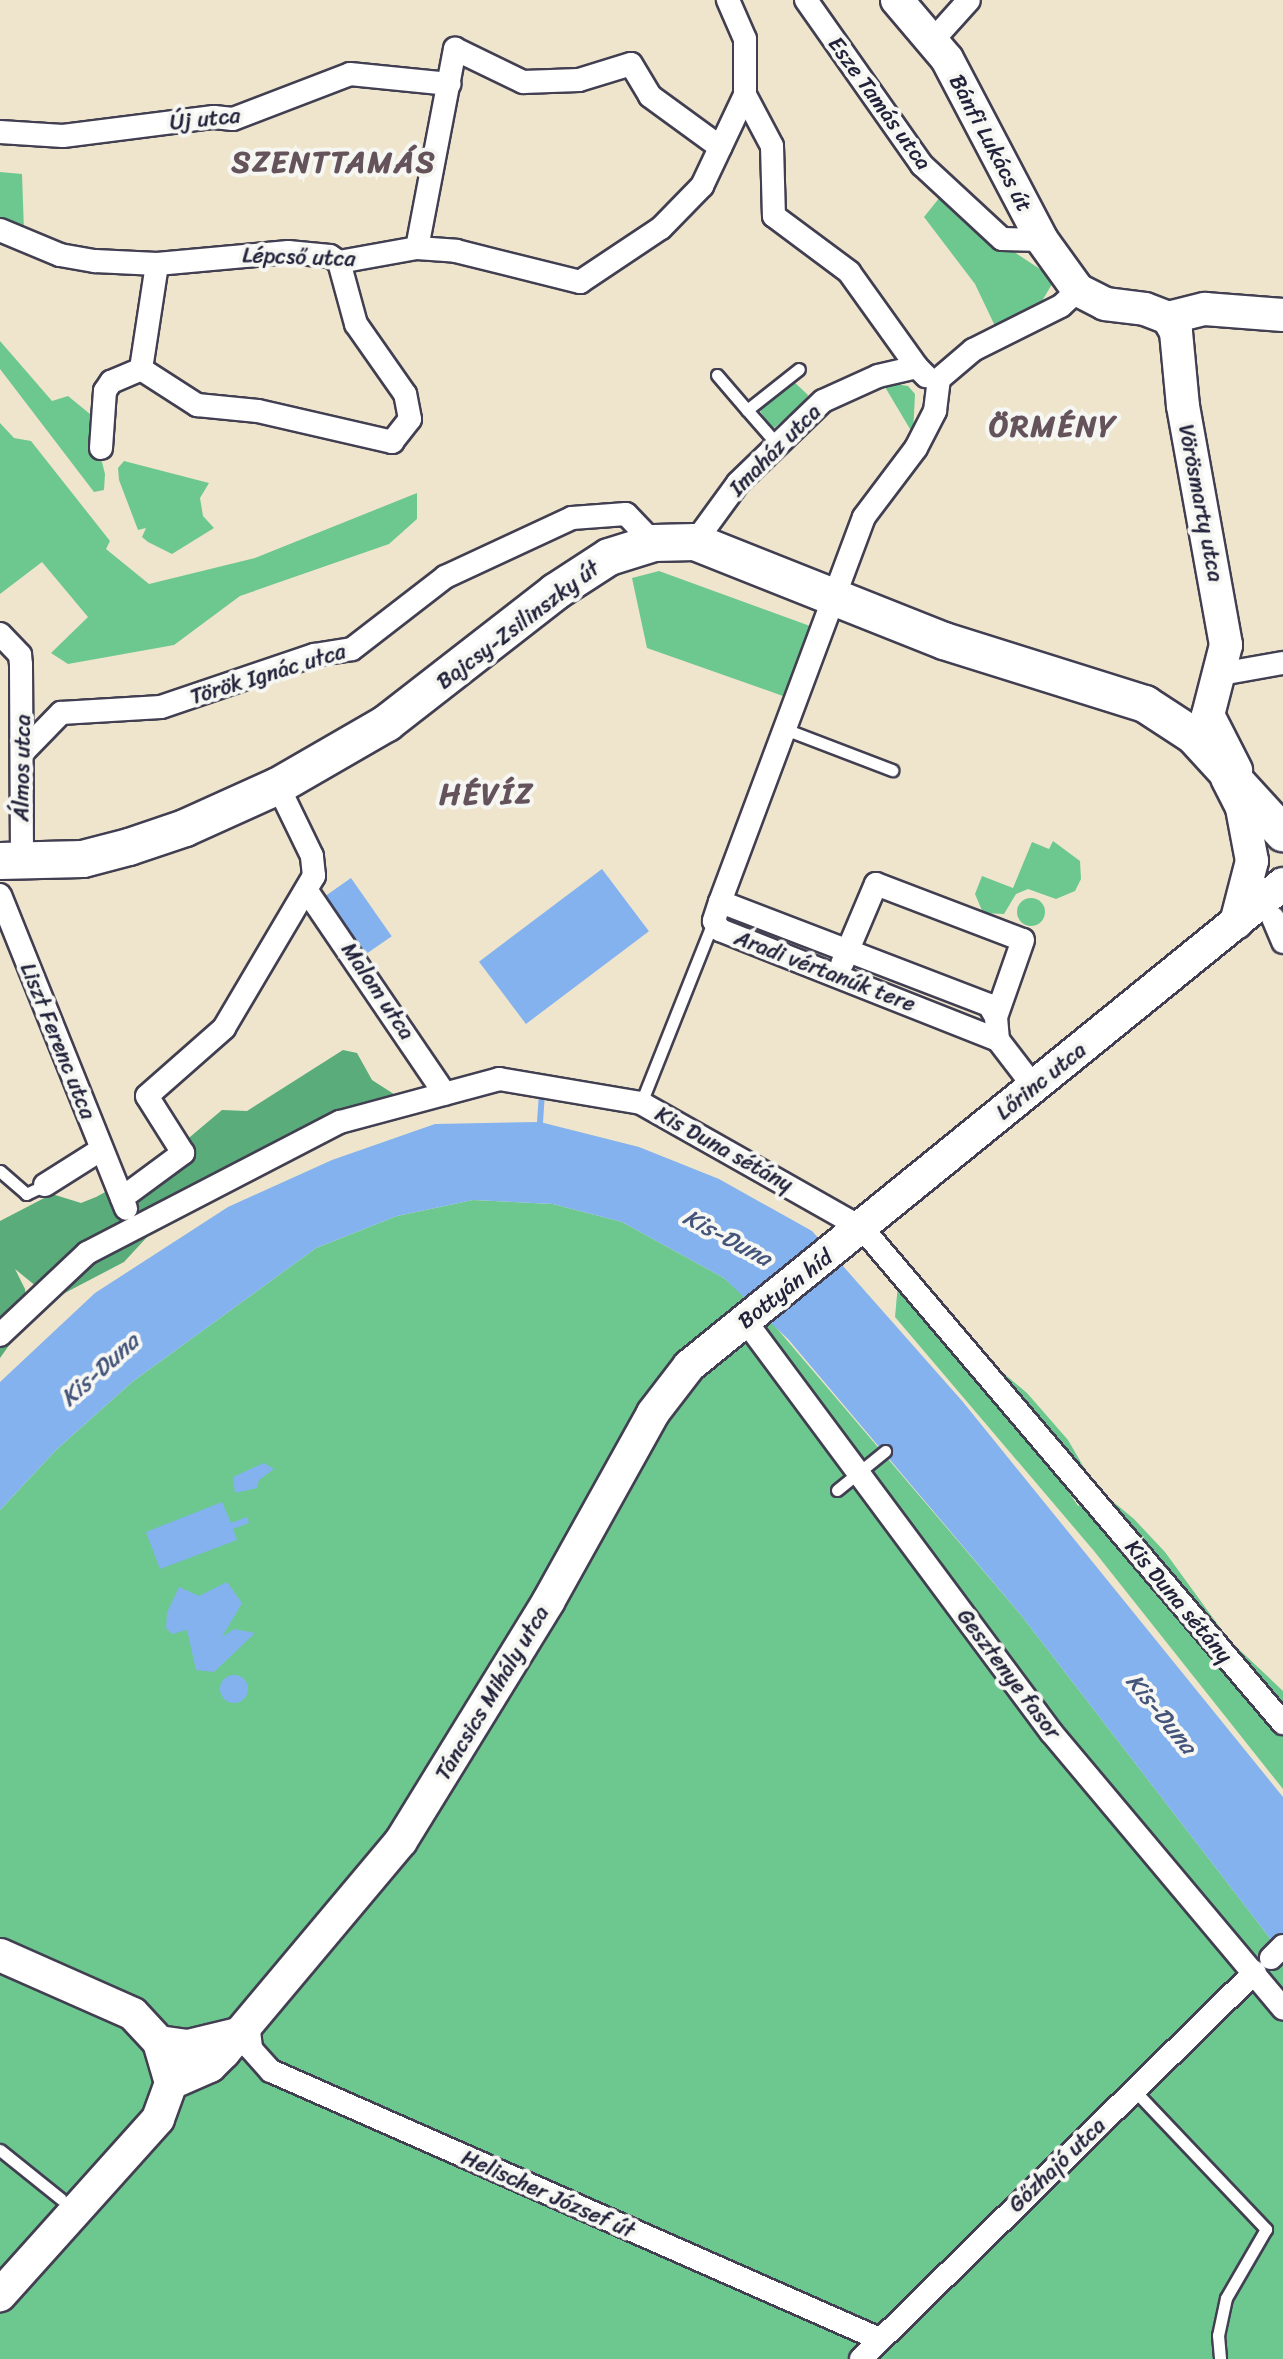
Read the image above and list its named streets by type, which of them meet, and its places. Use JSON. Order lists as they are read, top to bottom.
{
  "streets": {
    "main road": ["Bajcsy-Zsilinszky út"],
    "street": [
      "Esze Tamás utca",
      "Új utca",
      "Bánfi Lukács út",
      "Lépcső utca",
      "Imaház utca",
      "Vörösmarty utca",
      "Török Ignác utca",
      "Álmos utca",
      "Aradi vértanúk tere",
      "Malom utca",
      "Liszt Ferenc utca",
      "Lőrinc utca",
      "Kis Duna sétány",
      "Bottyán híd",
      "Gesztenye fasor",
      "Táncsics Mihály utca",
      "Gőzhajó utca",
      "Helischer József út"
    ]
  },
  "crossings": [
    ["Esze Tamás utca", "Bánfi Lukács út"],
    ["Imaház utca", "Bajcsy-Zsilinszky út"],
    ["Vörösmarty utca", "Bajcsy-Zsilinszky út"],
    ["Bajcsy-Zsilinszky út", "Török Ignác utca"],
    ["Bajcsy-Zsilinszky út", "Álmos utca"],
    ["Török Ignác utca", "Álmos utca"],
    ["Malom utca", "Liszt Ferenc utca"],
    ["Malom utca", "Kis Duna sétány"],
    ["Lőrinc utca", "Kis Duna sétány"],
    ["Lőrinc utca", "Bottyán híd"],
    ["Kis Duna sétány", "Bottyán híd"],
    ["Bottyán híd", "Gesztenye fasor"],
    ["Bottyán híd", "Táncsics Mihály utca"],
    ["Gesztenye fasor", "Táncsics Mihály utca"],
    ["Gesztenye fasor", "Gőzhajó utca"],
    ["Táncsics Mihály utca", "Helischer József út"],
    ["Gőzhajó utca", "Helischer József út"]
  ],
  "districts": ["SZENTTAMÁS", "ÖRMÉNY", "HÉVÍZ"],
  "water": ["Kis-Duna"]
}
